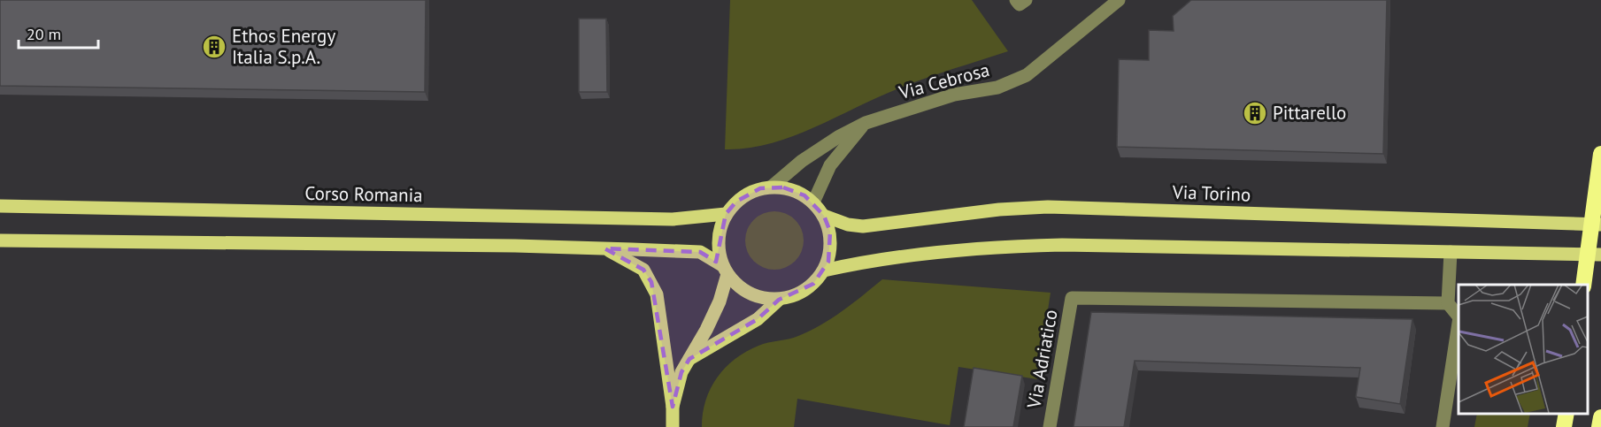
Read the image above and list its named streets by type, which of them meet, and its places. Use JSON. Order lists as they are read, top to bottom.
{
  "streets": {
    "main road": ["Via Torino", "Corso Romania"],
    "street": ["Via Cebrosa", "Via Adriatico"]
  },
  "crossings": [
    ["Via Cebrosa", "Via Torino"],
    ["Via Cebrosa", "Corso Romania"],
    ["Via Torino", "Corso Romania"]
  ],
  "places": {
    "building": ["Ethos Energy Italia S.p.A.", "Pittarello"]
  },
  "scale_bar": "20 m"
}
